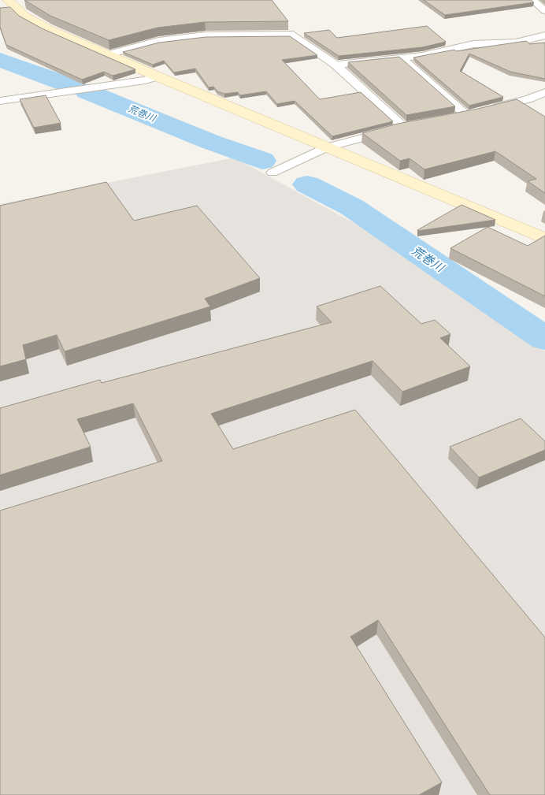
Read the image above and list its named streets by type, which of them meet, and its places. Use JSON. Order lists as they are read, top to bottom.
{
  "water": ["荒巻川"]
}
